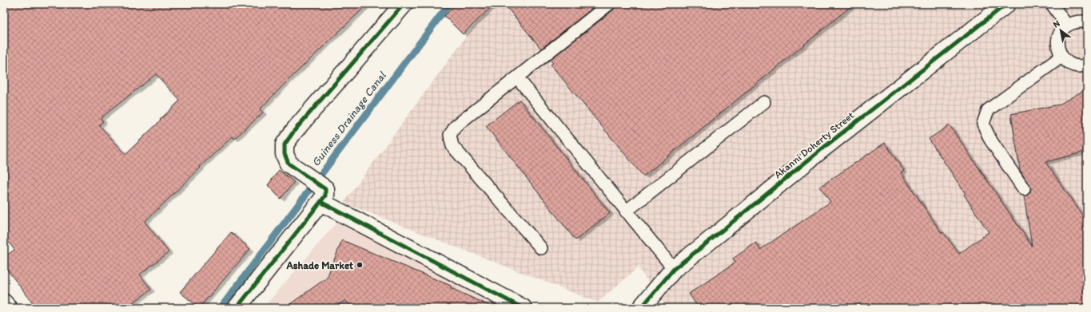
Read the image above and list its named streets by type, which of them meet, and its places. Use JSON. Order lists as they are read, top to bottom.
{
  "streets": {
    "street": ["Akanni Doherty Street"]
  },
  "water": ["Guiness Drainage Canal"],
  "places": ["Ashade Market"],
  "north": "top left"
}
